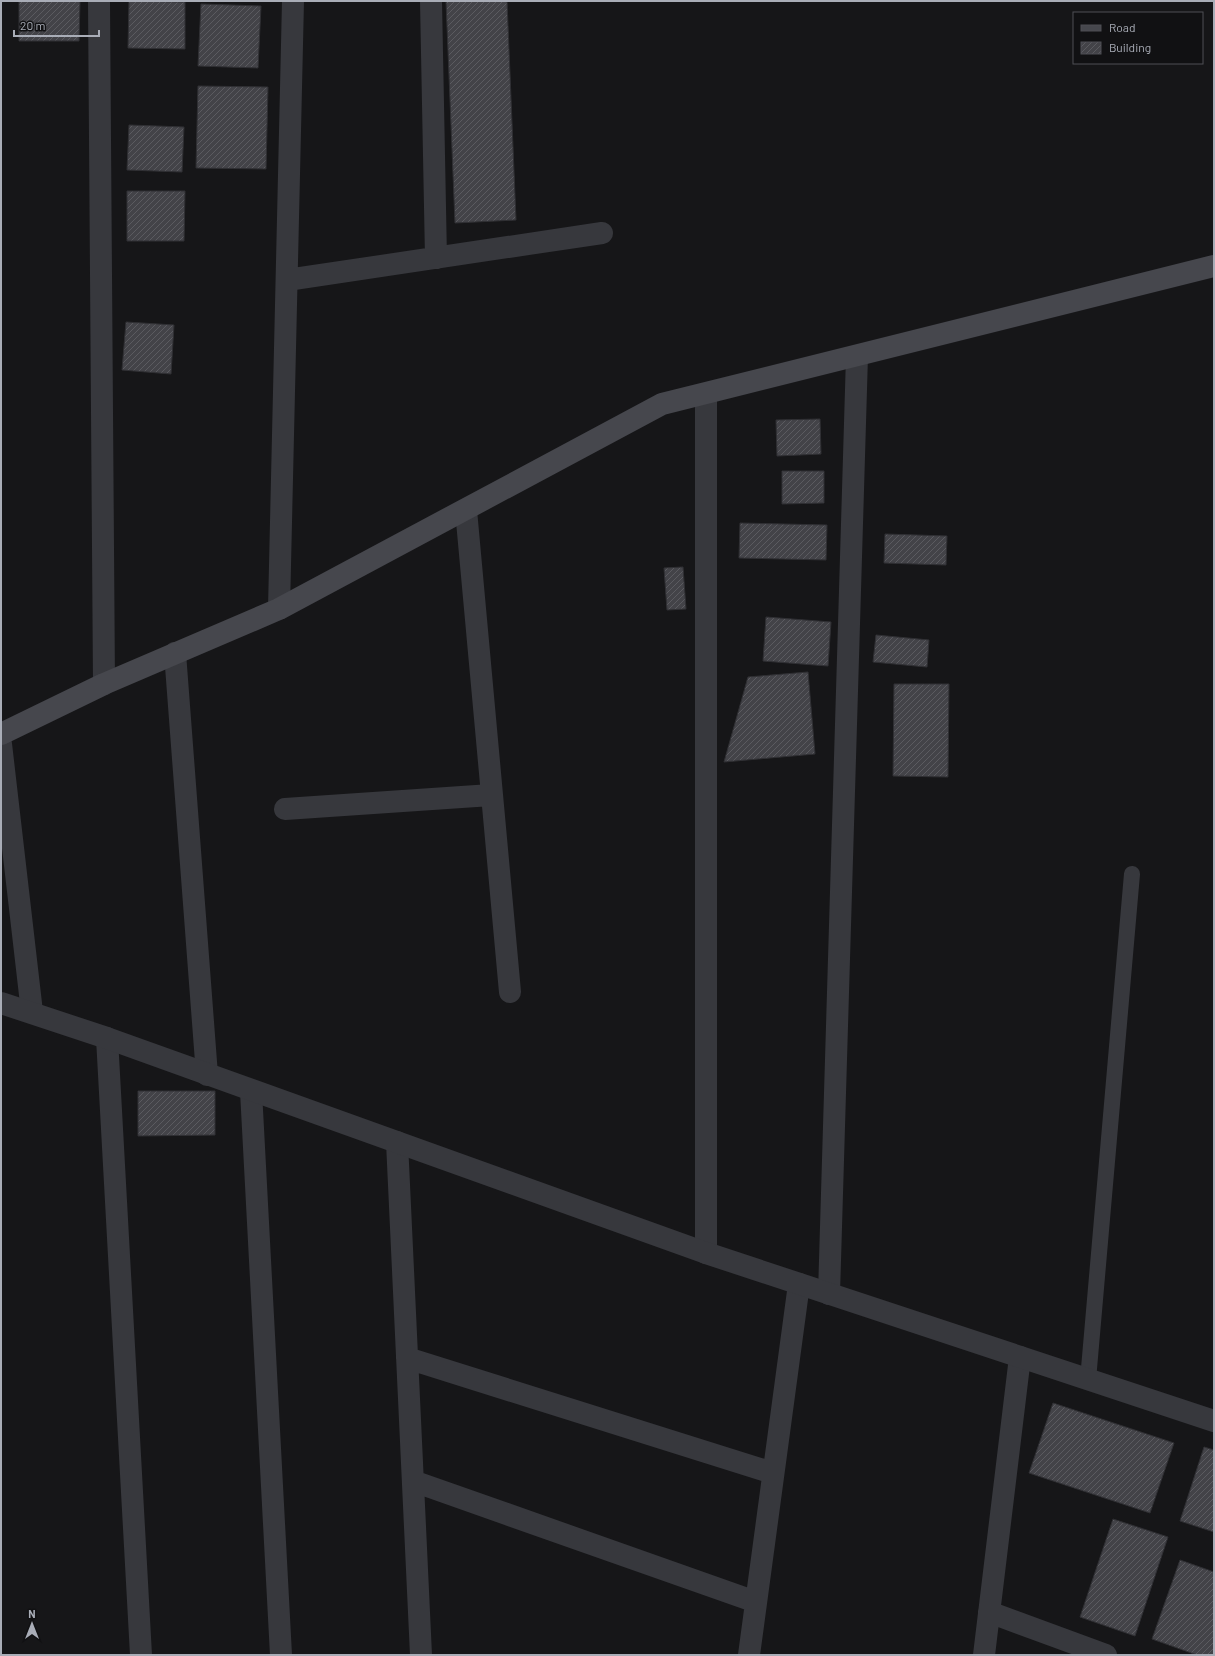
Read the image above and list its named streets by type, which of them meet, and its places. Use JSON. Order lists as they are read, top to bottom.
{
  "legend": ["Road", "Building"],
  "scale_bar": "20 m",
  "north": "top"
}
